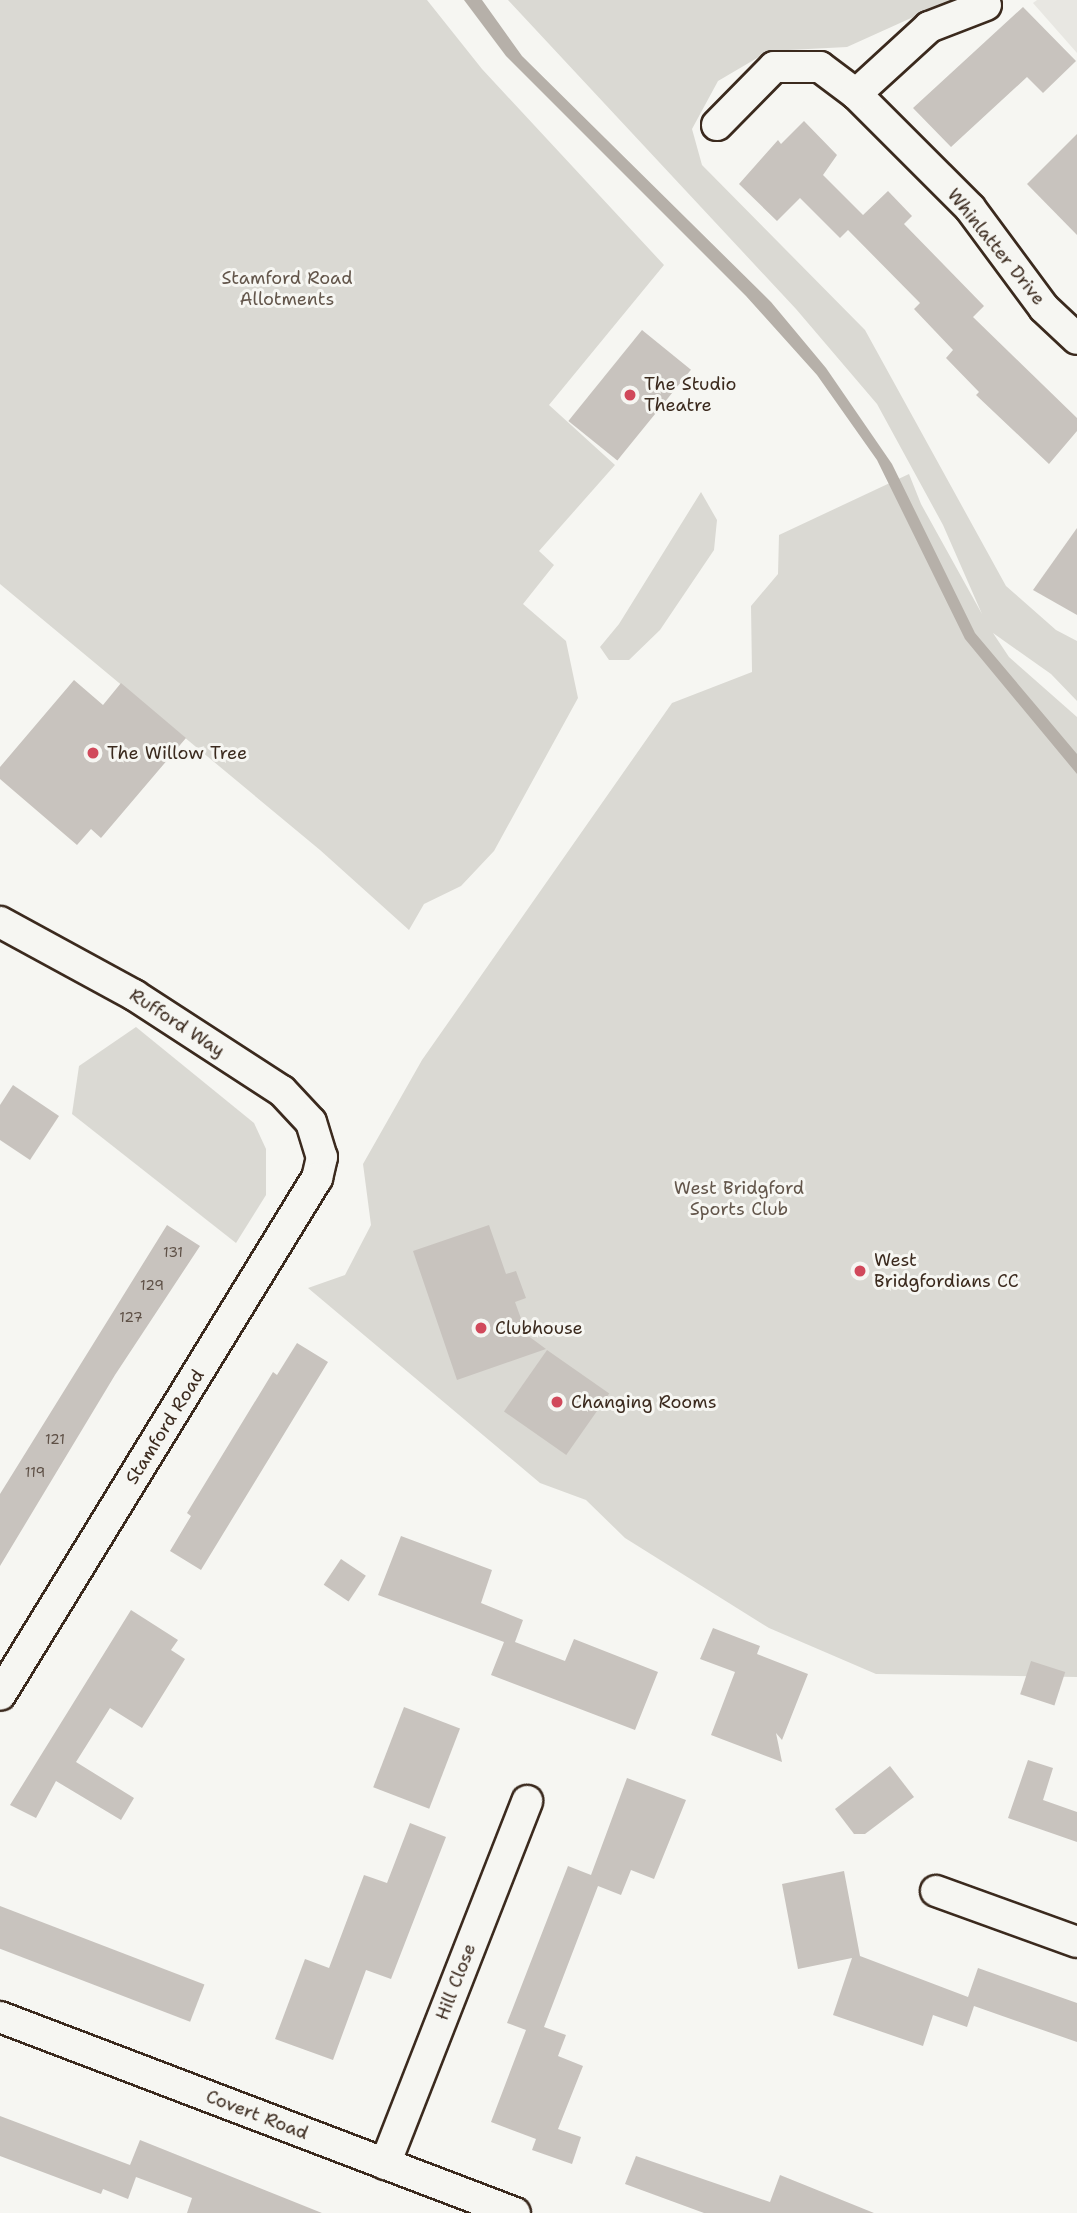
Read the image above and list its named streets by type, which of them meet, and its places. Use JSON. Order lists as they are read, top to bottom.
{
  "streets": {
    "street": [
      "Whinlatter Drive",
      "Rufford Way",
      "Stamford Road",
      "Hill Close",
      "Covert Road"
    ]
  },
  "crossings": [
    ["Rufford Way", "Stamford Road"],
    ["Hill Close", "Covert Road"]
  ],
  "parks": ["Stamford Road Allotments", "West Bridgford Sports Club"],
  "places": [
    "The Studio Theatre",
    "The Willow Tree",
    "West Bridgfordians CC",
    "Clubhouse",
    "Changing Rooms"
  ],
  "house_numbers": [
    "131",
    "129",
    "127",
    "121",
    "119"
  ]
}
